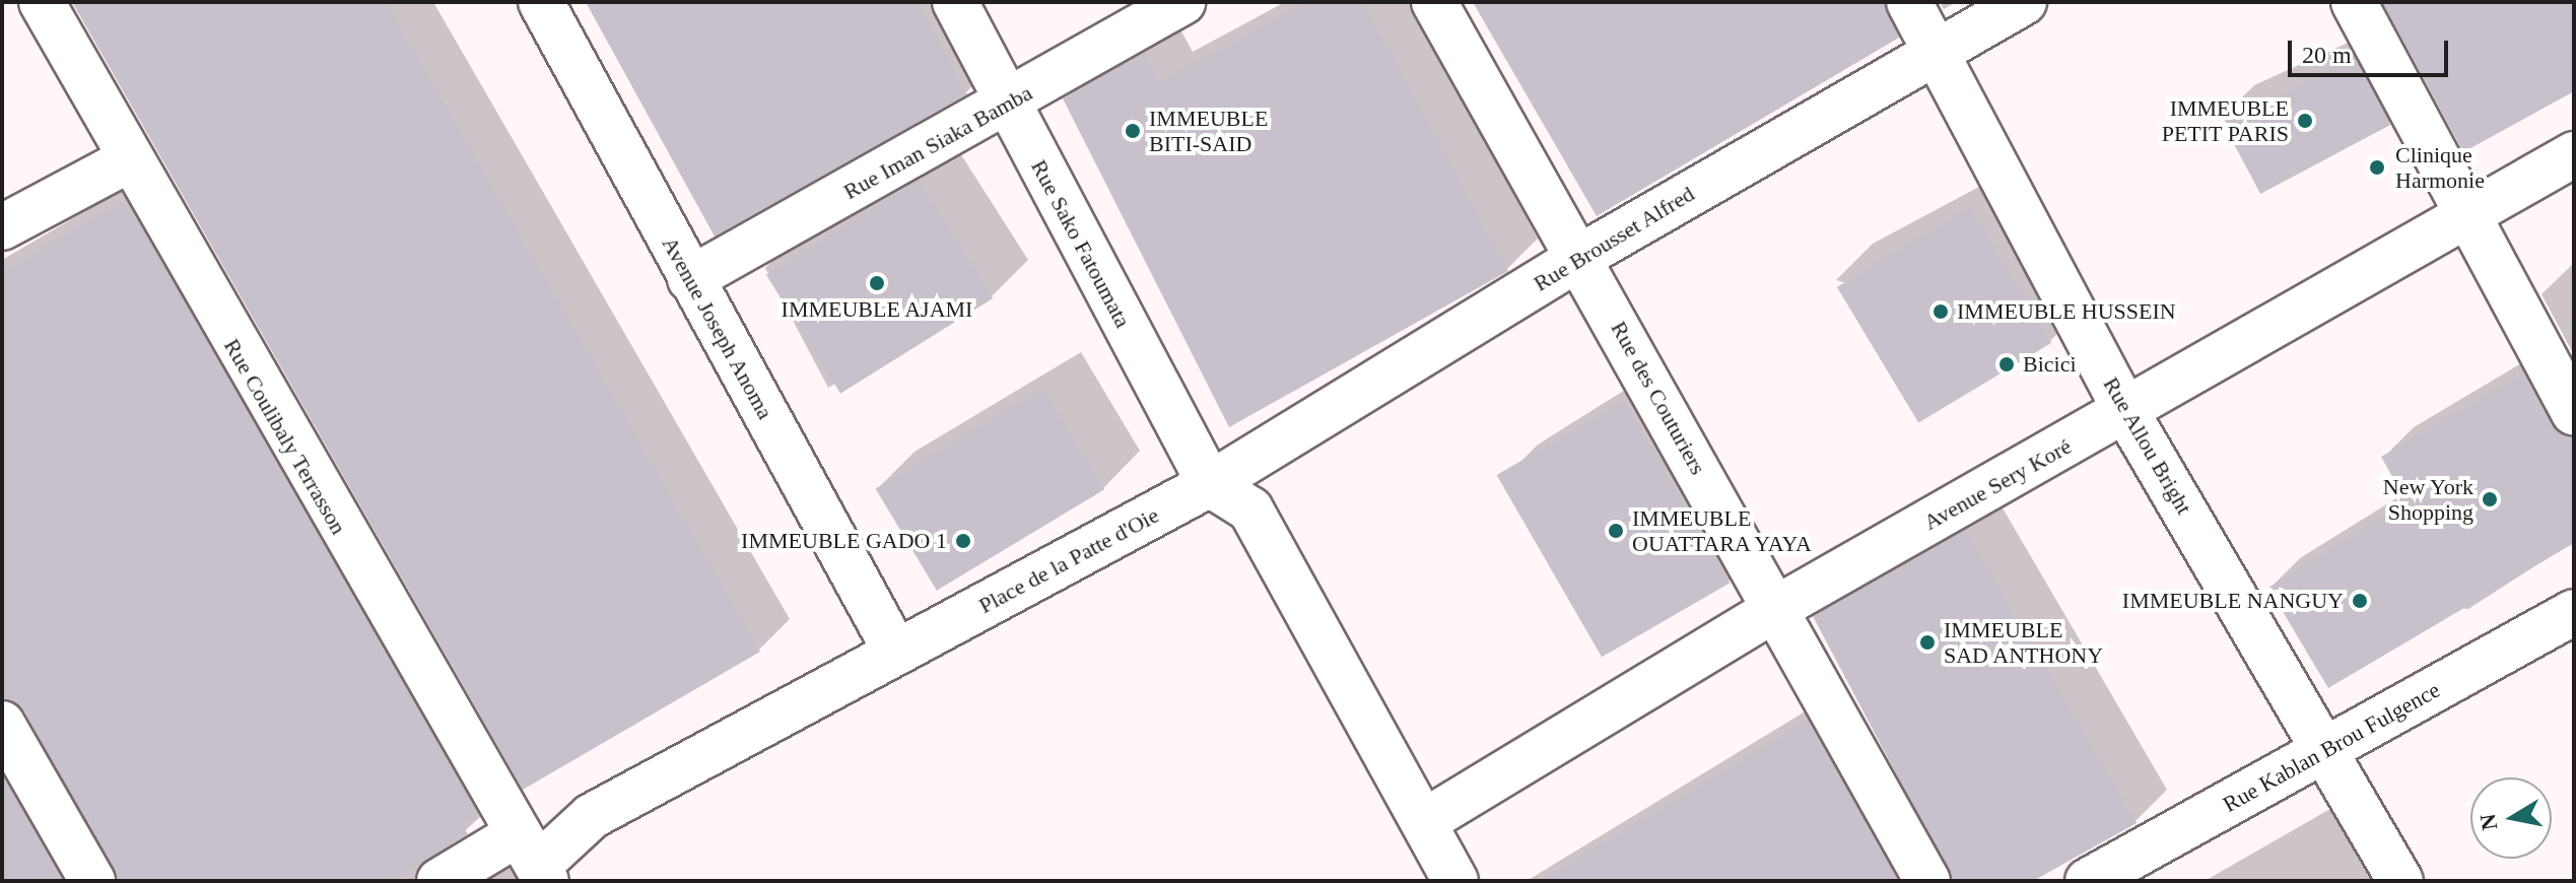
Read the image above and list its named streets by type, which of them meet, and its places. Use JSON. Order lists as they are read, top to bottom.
{
  "streets": {
    "street": [
      "Rue Iman Siaka Bamba",
      "Rue Brousset Alfred",
      "Rue Sako Fatoumata",
      "Avenue Joseph Anoma",
      "Rue des Couturiers",
      "Rue Coulibaly Terrasson",
      "Rue Allou Bright",
      "Avenue Sery Koré",
      "Place de la Patte d'Oie",
      "Rue Kablan Brou Fulgence"
    ]
  },
  "crossings": [
    ["Rue Iman Siaka Bamba", "Rue Sako Fatoumata"],
    ["Rue Iman Siaka Bamba", "Avenue Joseph Anoma"],
    ["Rue Brousset Alfred", "Rue Sako Fatoumata"],
    ["Rue Brousset Alfred", "Rue des Couturiers"],
    ["Rue Brousset Alfred", "Rue Allou Bright"],
    ["Rue Brousset Alfred", "Place de la Patte d'Oie"],
    ["Rue Sako Fatoumata", "Place de la Patte d'Oie"],
    ["Avenue Joseph Anoma", "Place de la Patte d'Oie"],
    ["Rue des Couturiers", "Avenue Sery Koré"],
    ["Rue Coulibaly Terrasson", "Place de la Patte d'Oie"],
    ["Rue Allou Bright", "Avenue Sery Koré"],
    ["Rue Allou Bright", "Rue Kablan Brou Fulgence"]
  ],
  "places": [
    "IMMEUBLE PETIT PARIS",
    "IMMEUBLE BITI-SAID",
    "Clinique Harmonie",
    "IMMEUBLE AJAMI",
    "IMMEUBLE HUSSEIN",
    "Bicici",
    "New York Shopping",
    "IMMEUBLE OUATTARA YAYA",
    "IMMEUBLE GADO 1",
    "IMMEUBLE NANGUY",
    "IMMEUBLE SAD ANTHONY"
  ],
  "scale_bar": "20 m",
  "north": "left"
}
